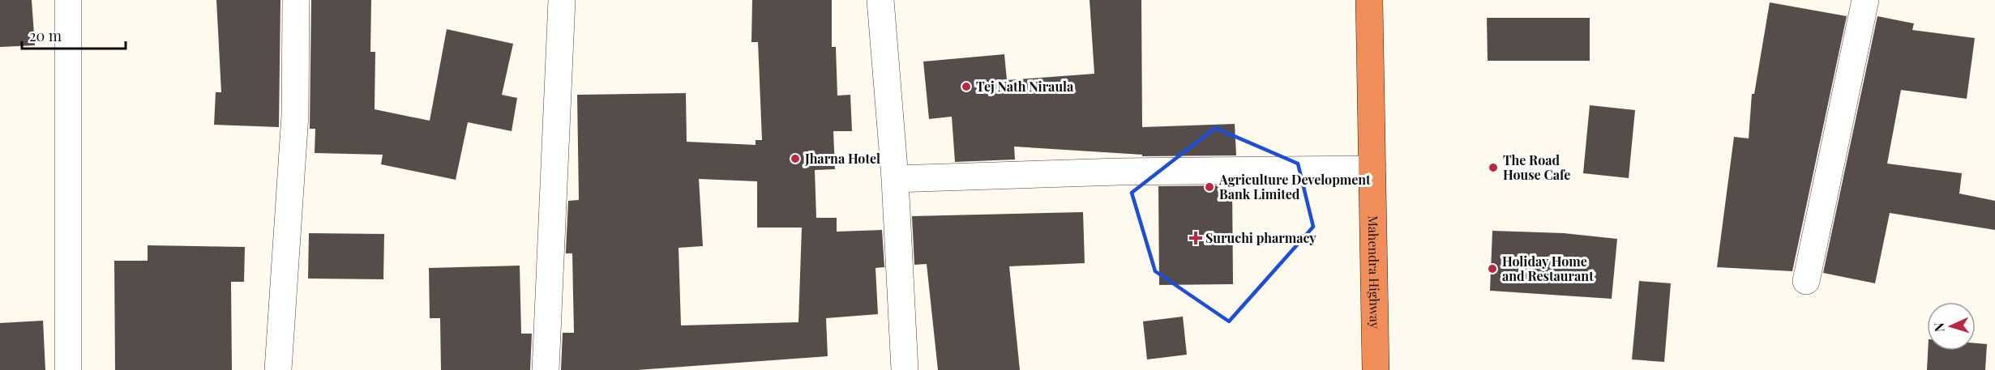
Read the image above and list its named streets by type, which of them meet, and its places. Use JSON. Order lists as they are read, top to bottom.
{
  "streets": {
    "highway": ["Mahendra Highway"]
  },
  "places": {
    "other": [
      "Tej Nath Niraula",
      "Jharna Hotel",
      "The Road House Cafe",
      "Agriculture Development Bank Limited",
      "Holiday Home and Restaurant"
    ],
    "health": ["Suruchi pharmacy"]
  },
  "scale_bar": "20 m",
  "north": "left"
}
